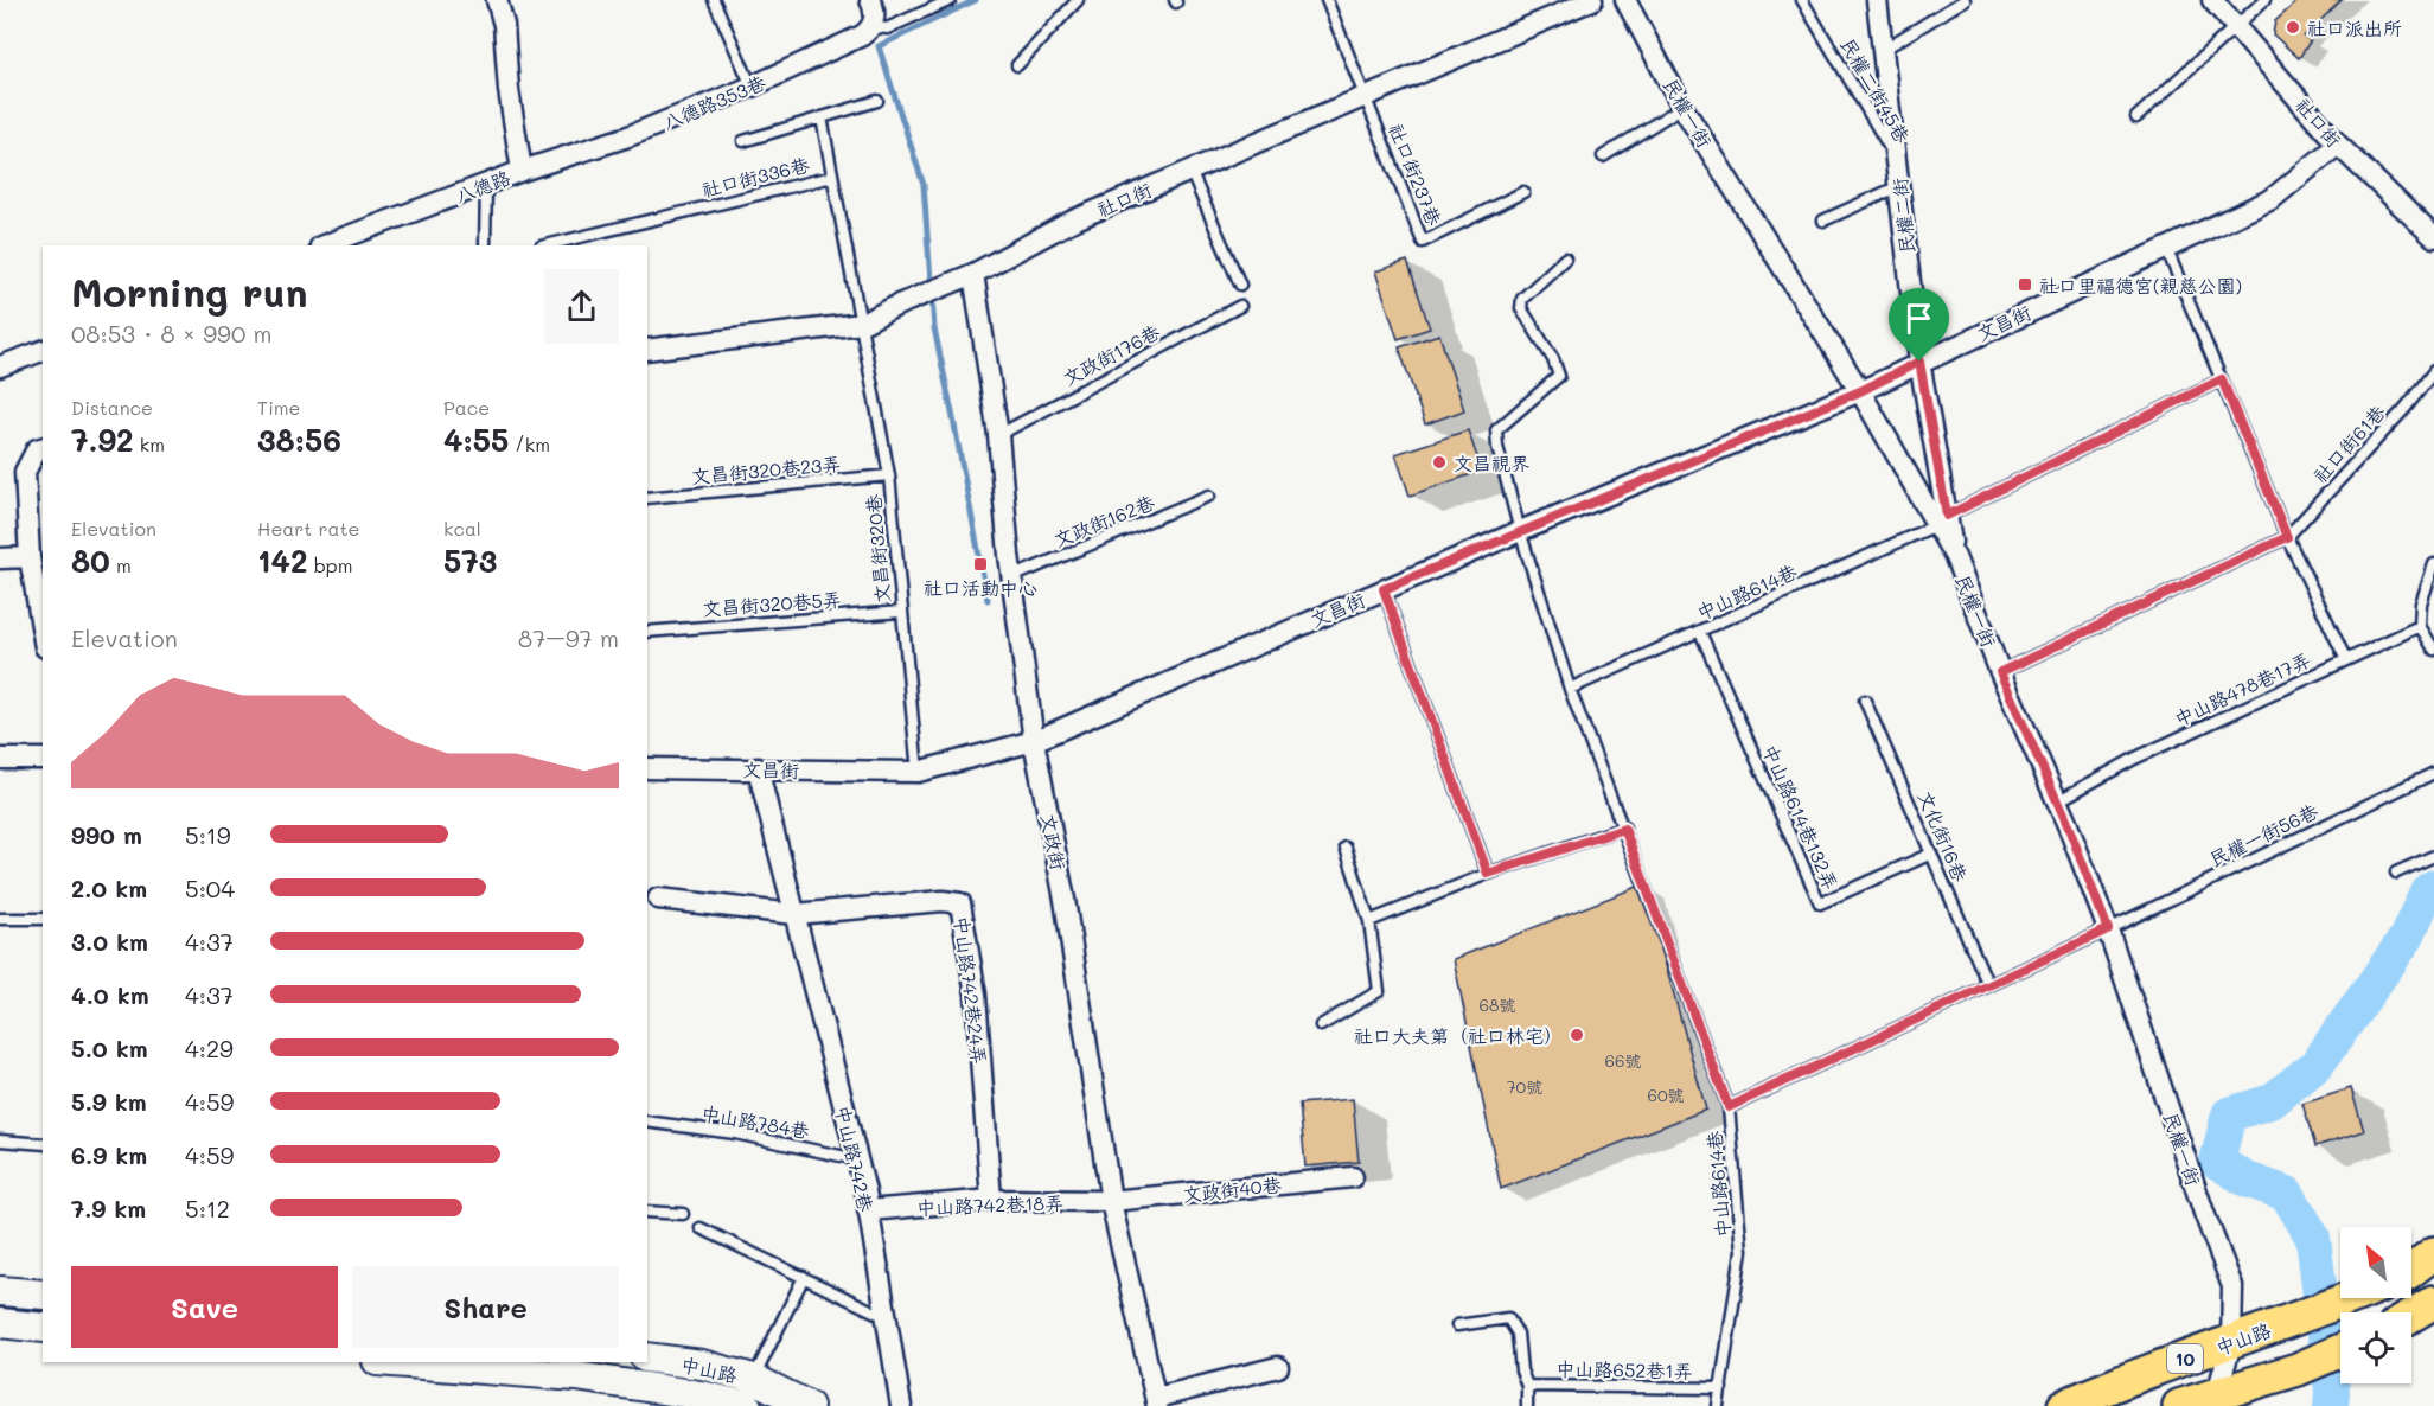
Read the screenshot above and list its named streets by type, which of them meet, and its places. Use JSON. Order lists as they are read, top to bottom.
{
  "streets": {
    "main road": ["中山路", "10"],
    "street": [
      "八德路353巷",
      "民權一街",
      "社口街",
      "八德路",
      "民權二街",
      "文昌街",
      "文政街",
      "中山路742巷24弄",
      "中山路742巷",
      "文政街40巷",
      "中山路742巷18弄"
    ],
    "lane": [
      "民權二街45巷",
      "社口街237巷",
      "社口街336巷",
      "文政街176巷",
      "社口街61巷",
      "文昌街320巷23弄",
      "文政街162巷",
      "文昌街320巷",
      "中山路614巷",
      "文昌街320巷5弄",
      "中山路478巷17弄",
      "中山路614巷132弄",
      "民權一街56巷",
      "文化街16巷",
      "中山路784巷",
      "中山路652巷1弄"
    ]
  },
  "crossings": [
    ["民權二街45巷", "民權二街"],
    ["八德路353巷", "八德路"],
    ["民權一街", "民權二街"],
    ["民權一街", "文昌街"],
    ["民權一街", "中山路614巷"],
    ["民權一街", "中山路478巷17弄"],
    ["民權一街", "民權一街56巷"],
    ["民權一街", "中山路"],
    ["民權一街", "10"],
    ["社口街", "社口街237巷"],
    ["社口街", "社口街336巷"],
    ["社口街", "文昌街"],
    ["社口街", "文昌街320巷"],
    ["社口街", "文政街"],
    ["社口街336巷", "文昌街320巷"],
    ["民權二街", "文昌街"],
    ["民權二街", "中山路614巷"],
    ["文昌街", "文昌街320巷"],
    ["文昌街", "中山路614巷"],
    ["文昌街", "文政街"],
    ["文昌街", "中山路742巷"],
    ["文政街176巷", "文政街"],
    ["文昌街320巷23弄", "文昌街320巷"],
    ["文政街162巷", "文政街"],
    ["文昌街320巷", "文昌街320巷5弄"],
    ["中山路614巷", "中山路614巷132弄"],
    ["中山路614巷", "民權一街56巷"],
    ["中山路614巷", "中山路652巷1弄"],
    ["中山路614巷132弄", "文化街16巷"],
    ["民權一街56巷", "文化街16巷"],
    ["文政街", "文政街40巷"],
    ["文政街", "中山路742巷18弄"],
    ["中山路742巷24弄", "中山路742巷"],
    ["中山路742巷24弄", "中山路742巷18弄"],
    ["中山路784巷", "中山路742巷"],
    ["中山路742巷", "中山路742巷18弄"],
    ["文政街40巷", "中山路742巷18弄"]
  ],
  "places": {
    "other": ["社口派出所", "文昌視界", "社口大夫第（社口林宅）"],
    "transit": ["社口里福德宮(親慈公園)", "社口活動中心"]
  },
  "house_numbers": [
    "68號",
    "66號",
    "70號",
    "60號"
  ],
  "north": "top left",
  "page": {
    "heading": ["Morning run", "08:53 · 8 × 990 m"],
    "stats": [
      ["Distance", "7.92 km"],
      ["Time", "38:56"],
      ["Pace", "4:55 /km"],
      ["Elevation", "80 m"],
      ["Heart rate", "142 bpm"],
      ["kcal", "573"]
    ],
    "chart": ["Elevation", "87–97 m"],
    "list": [
      {
        "name": "990 m",
        "note": "5:19"
      },
      {
        "name": "2.0 km",
        "note": "5:04"
      },
      {
        "name": "3.0 km",
        "note": "4:37"
      },
      {
        "name": "4.0 km",
        "note": "4:37"
      },
      {
        "name": "5.0 km",
        "note": "4:29"
      },
      {
        "name": "5.9 km",
        "note": "4:59"
      },
      {
        "name": "6.9 km",
        "note": "4:59"
      },
      {
        "name": "7.9 km",
        "note": "5:12"
      }
    ],
    "buttons": ["Save", "Share"]
  }
}
